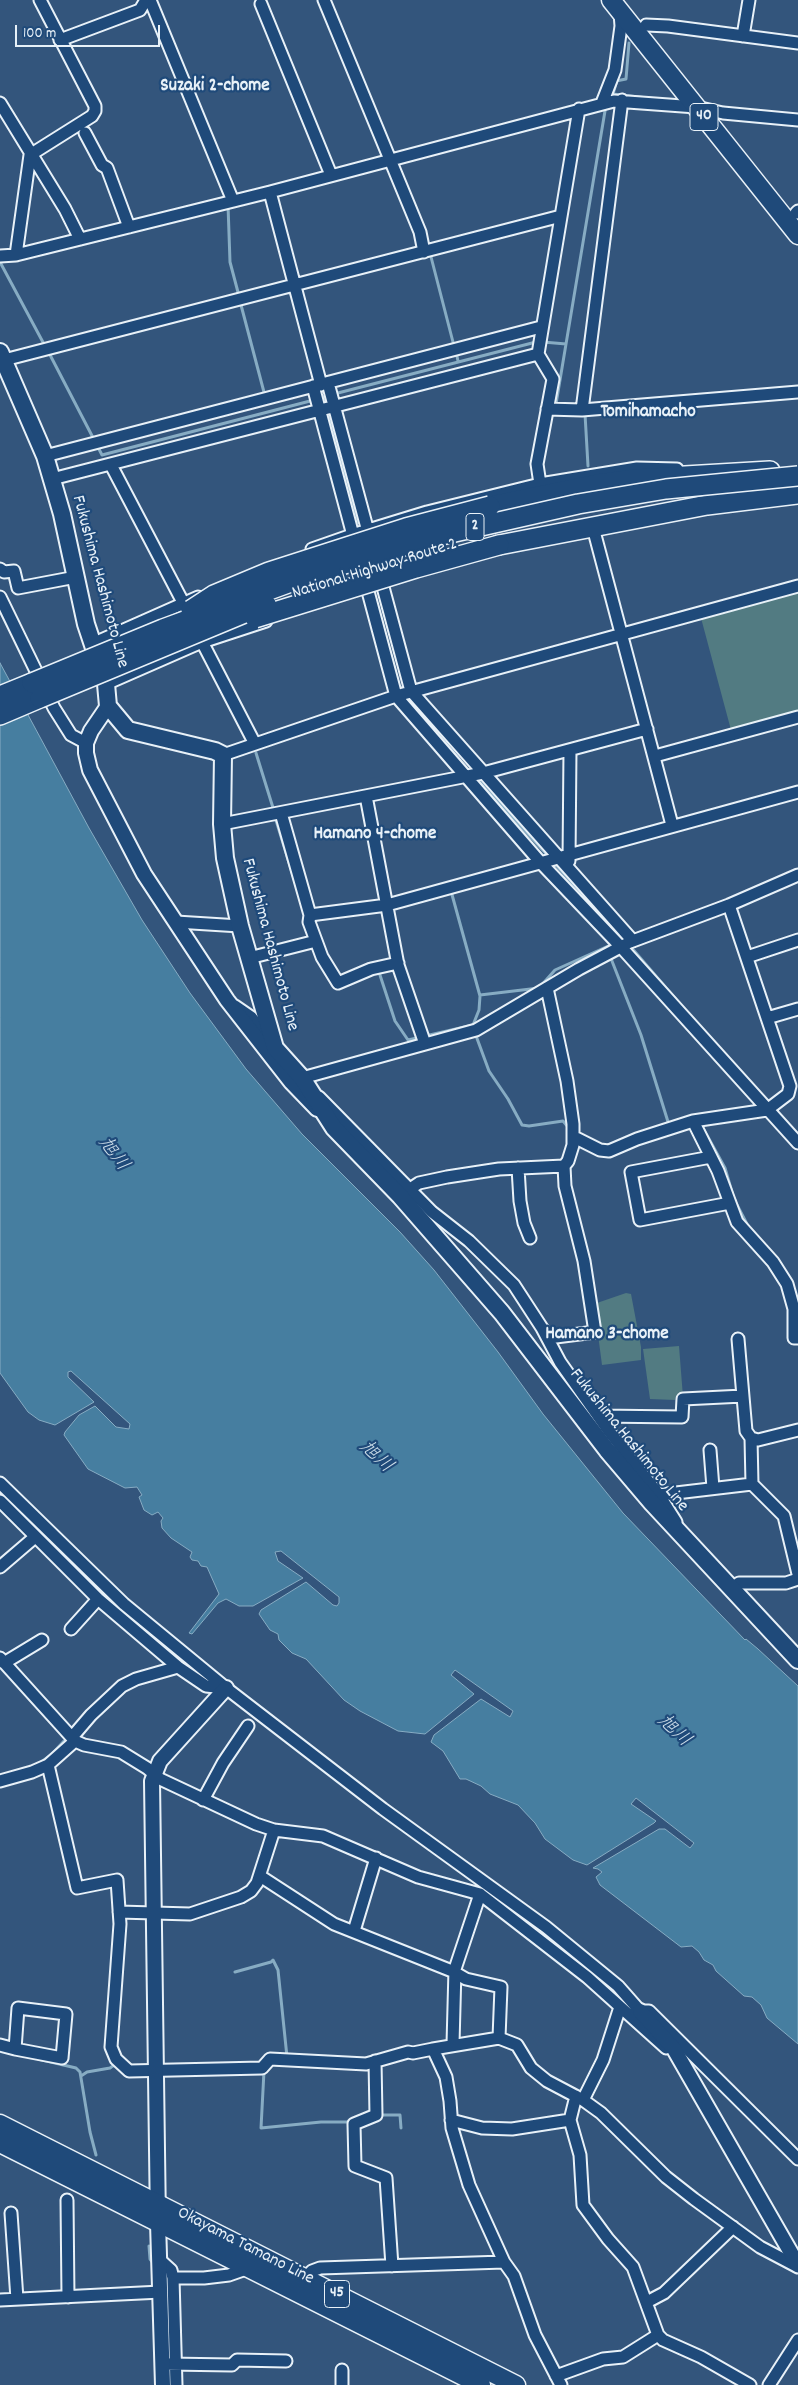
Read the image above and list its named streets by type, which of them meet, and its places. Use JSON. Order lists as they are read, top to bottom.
{
  "streets": {
    "highway": ["2", "National Highway Route 2"],
    "main road": [
      "40",
      "Fukushima Hashimoto Line",
      "Okayama Tamano Line",
      "45"
    ]
  },
  "districts": [
    "Suzaki 2-chome",
    "Tomihamacho",
    "Hamano 4-chome",
    "Hamano 3-chome"
  ],
  "water": ["旭川"],
  "scale_bar": "100 m"
}
